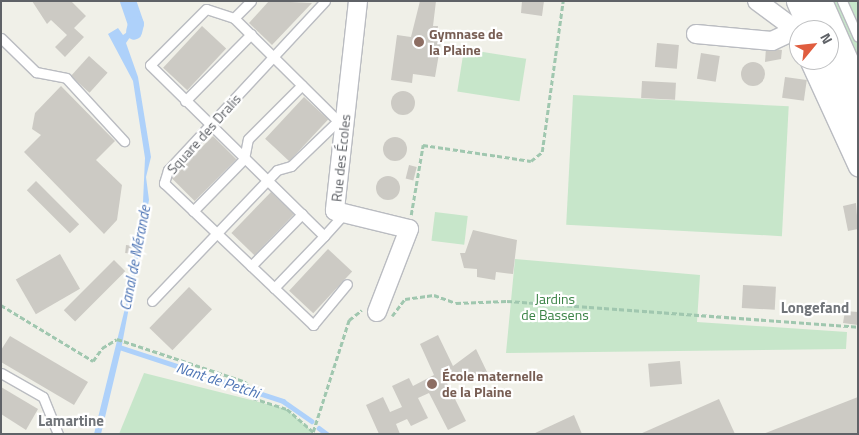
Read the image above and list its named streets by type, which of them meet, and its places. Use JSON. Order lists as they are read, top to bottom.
{
  "streets": {
    "street": ["Rue des Écoles"],
    "lane": ["Square des Dralis"]
  },
  "districts": ["Longefand", "Lamartine"],
  "water": ["Canal de Mérande", "Nant de Petchi"],
  "parks": ["Jardins de Bassens"],
  "places": ["Gymnase de la Plaine", "École maternelle de la Plaine"],
  "north": "top right"
}
